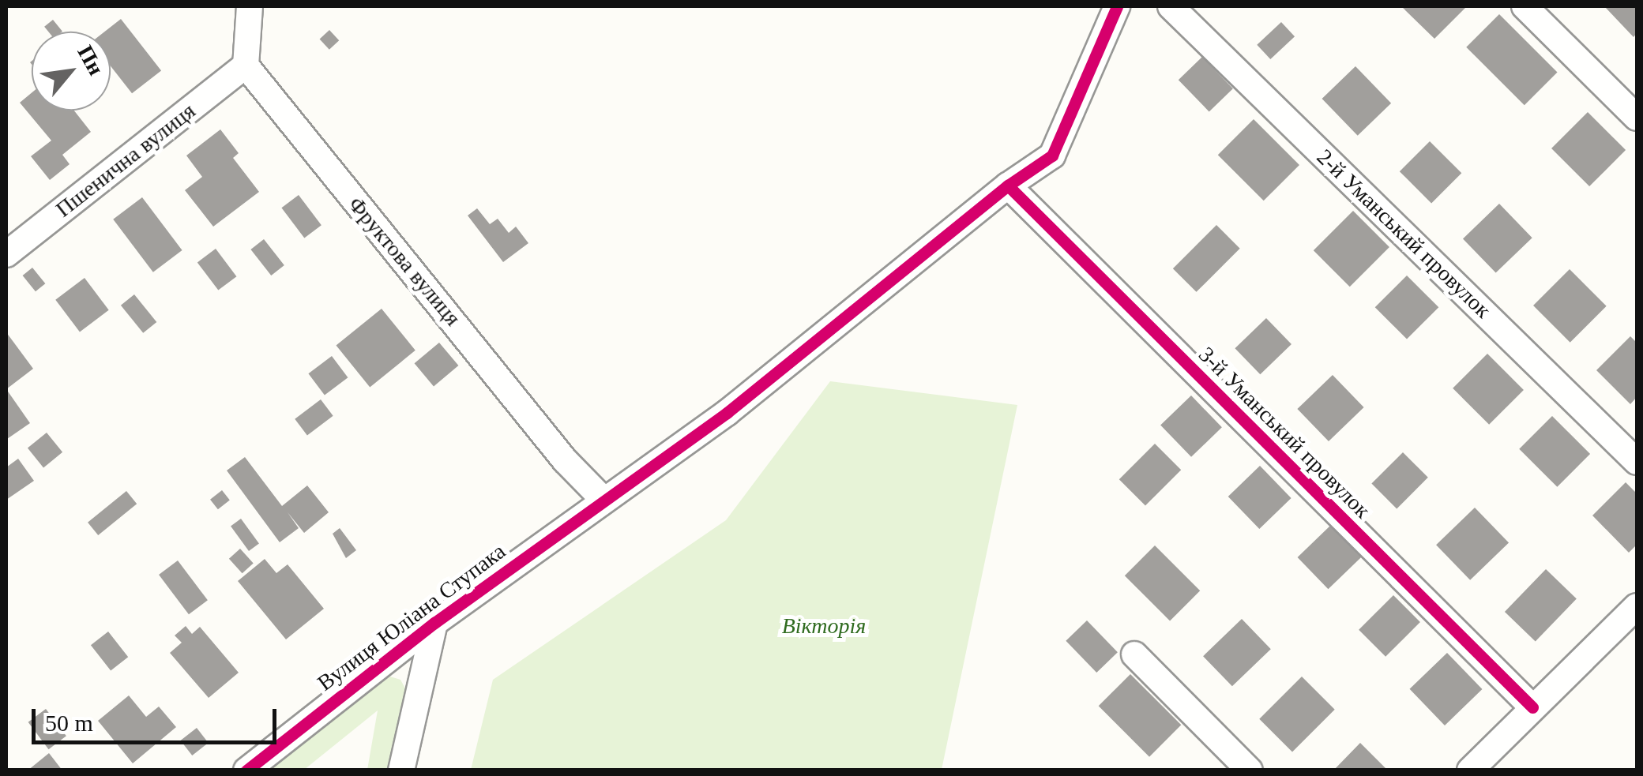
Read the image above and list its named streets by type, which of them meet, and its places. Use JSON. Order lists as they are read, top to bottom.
{
  "streets": {
    "street": [
      "Пшенична вулиця",
      "2-й Уманський провулок",
      "Фруктова вулиця",
      "3-й Уманський провулок",
      "Вулиця Юліана Ступака"
    ]
  },
  "crossings": [
    ["Пшенична вулиця", "Фруктова вулиця"],
    ["Фруктова вулиця", "Вулиця Юліана Ступака"],
    ["3-й Уманський провулок", "Вулиця Юліана Ступака"]
  ],
  "parks": ["Вікторія"],
  "scale_bar": "50 m",
  "north": "top right"
}
